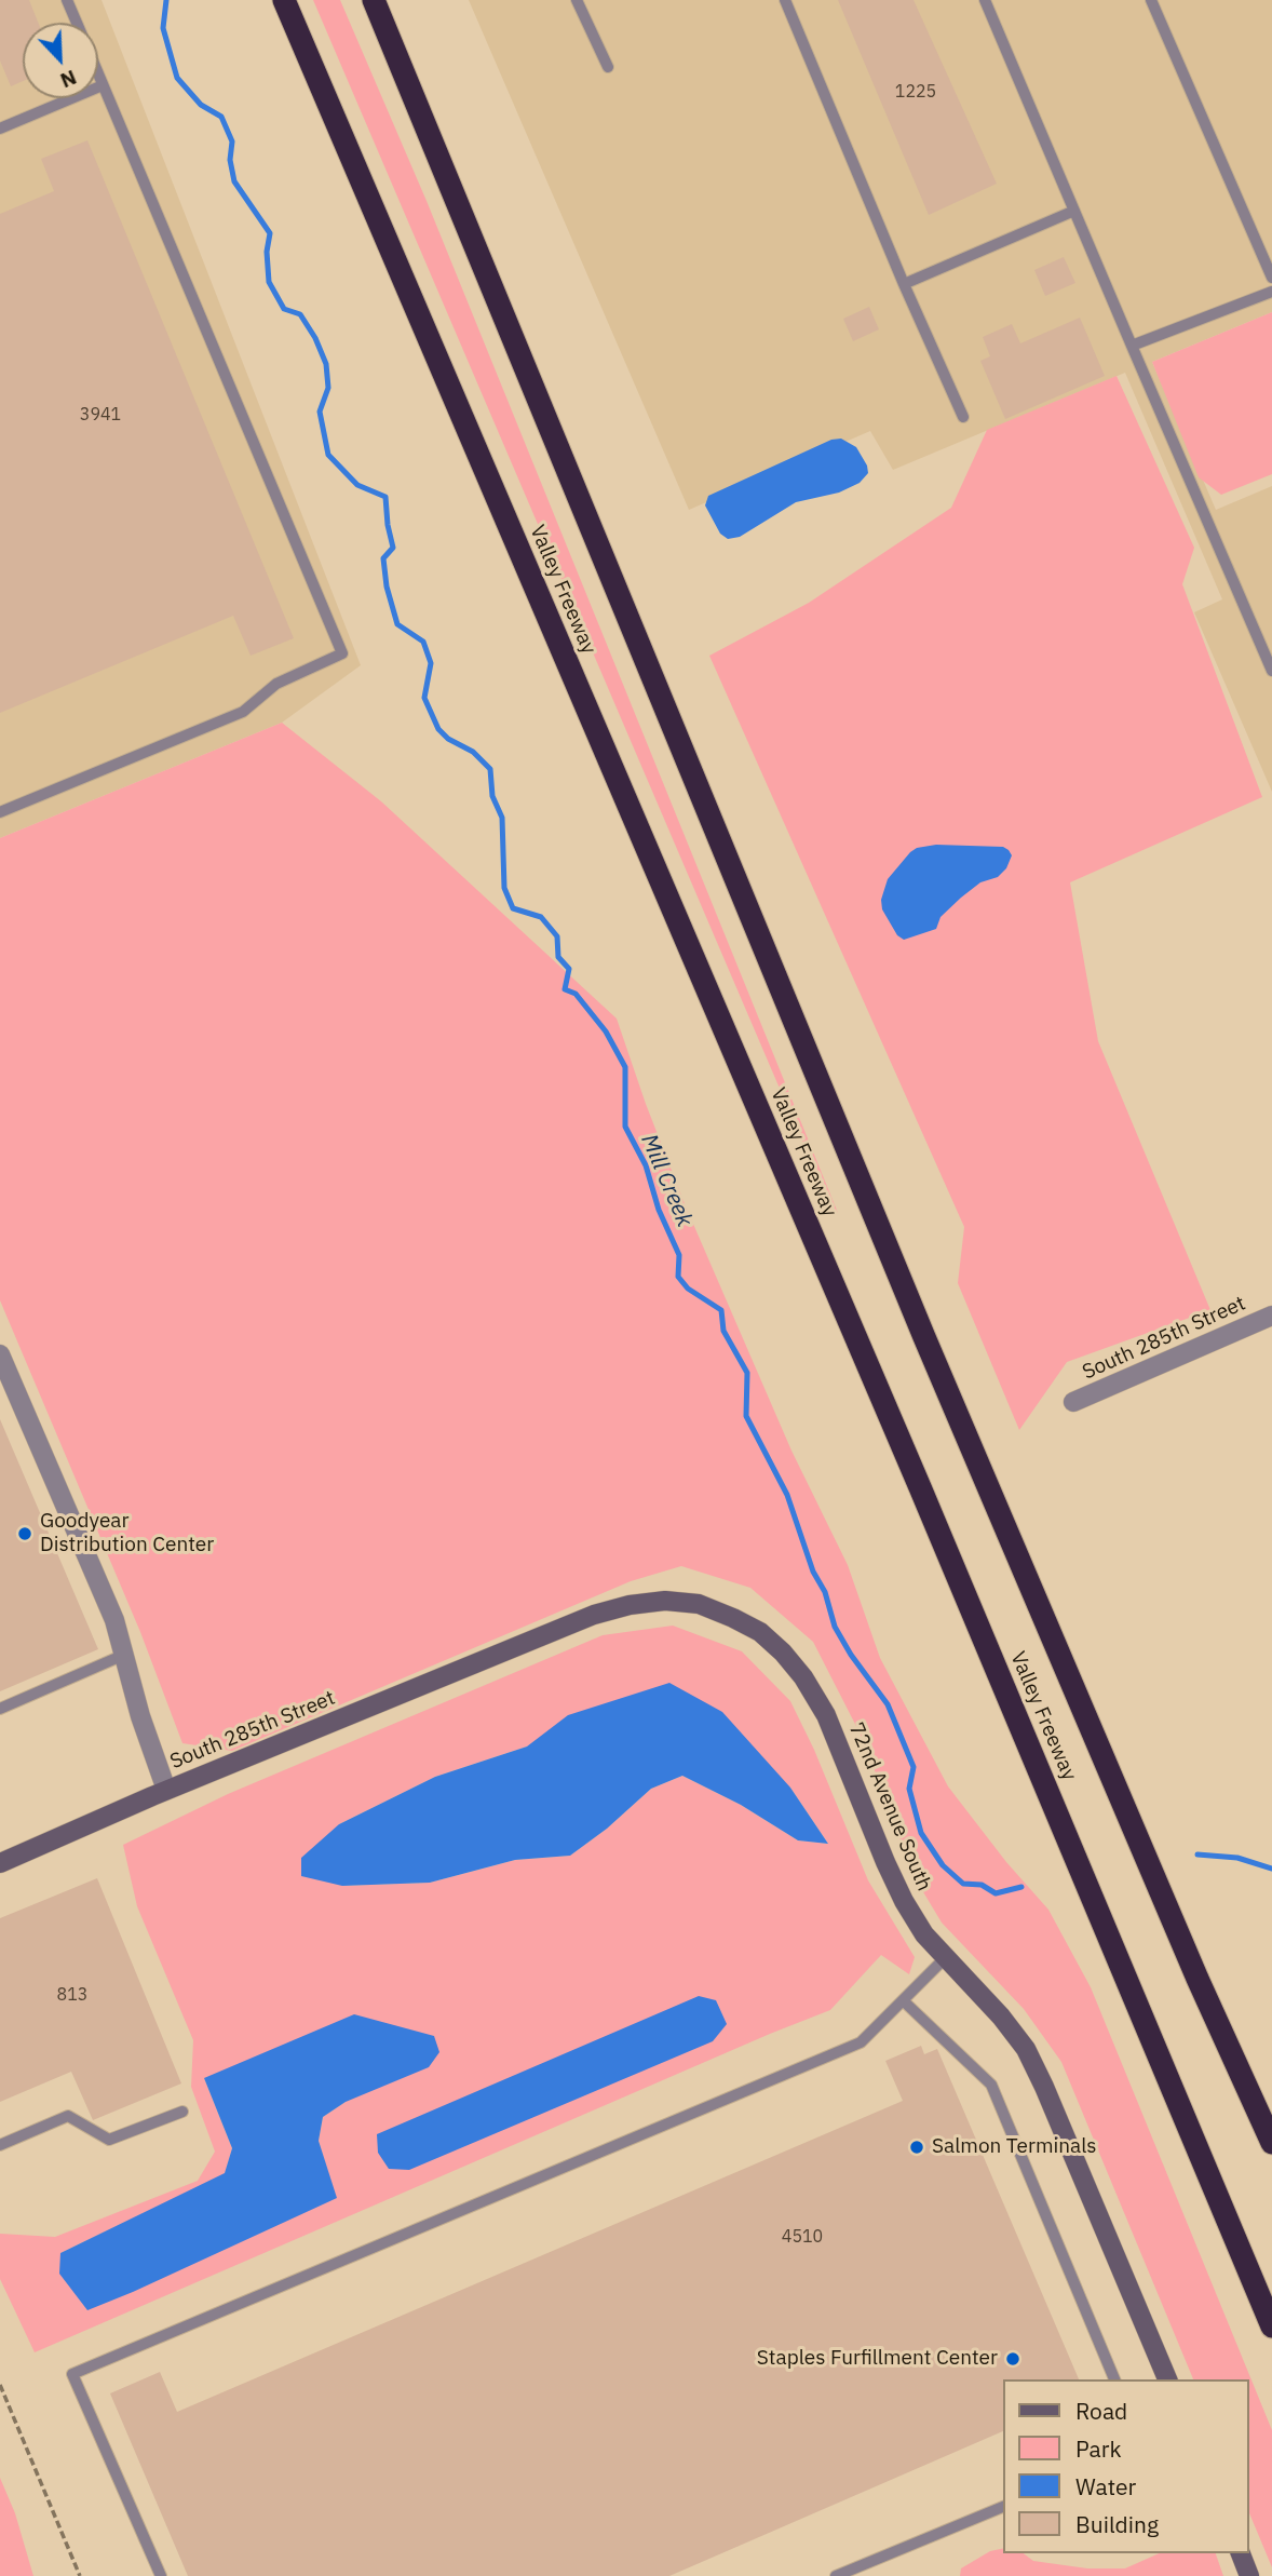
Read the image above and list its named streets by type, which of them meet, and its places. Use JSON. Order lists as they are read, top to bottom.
{
  "streets": {
    "highway": ["Valley Freeway"],
    "street": ["South 285th Street", "72nd Avenue South"]
  },
  "crossings": [
    ["South 285th Street", "72nd Avenue South"]
  ],
  "water": ["Mill Creek"],
  "places": ["Goodyear Distribution Center", "Salmon Terminals", "Staples Furfillment Center"],
  "house_numbers": [
    "1225",
    "3941",
    "813",
    "4510"
  ],
  "legend": [
    "Road",
    "Park",
    "Water",
    "Building"
  ],
  "north": "bottom right"
}
